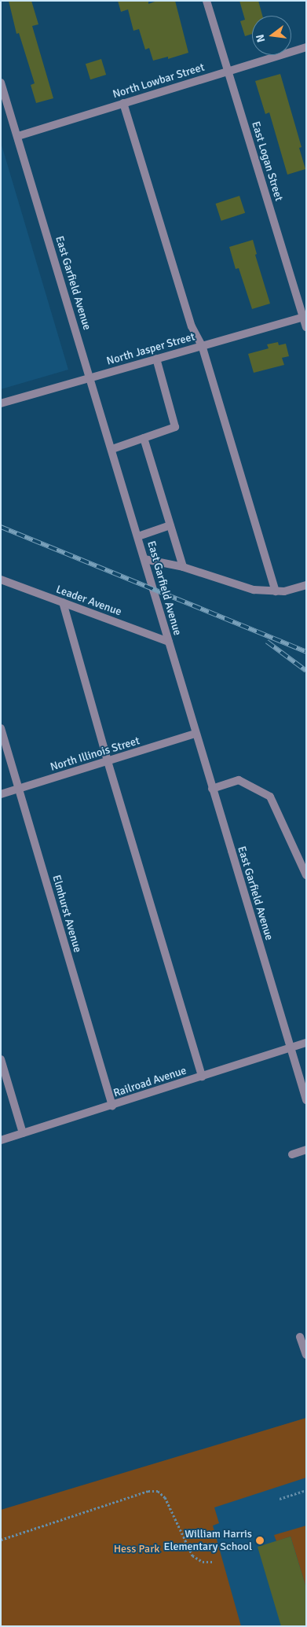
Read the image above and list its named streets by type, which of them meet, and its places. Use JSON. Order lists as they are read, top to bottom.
{
  "streets": {
    "street": [
      "North Lowbar Street",
      "East Logan Street",
      "East Garfield Avenue",
      "North Jasper Street",
      "Leader Avenue",
      "North Illinois Street",
      "Elmhurst Avenue",
      "Railroad Avenue"
    ]
  },
  "crossings": [
    ["North Lowbar Street", "East Logan Street"],
    ["North Lowbar Street", "East Garfield Avenue"],
    ["East Logan Street", "North Jasper Street"],
    ["East Garfield Avenue", "North Jasper Street"],
    ["East Garfield Avenue", "Leader Avenue"],
    ["East Garfield Avenue", "North Illinois Street"],
    ["North Illinois Street", "Elmhurst Avenue"],
    ["Elmhurst Avenue", "Railroad Avenue"]
  ],
  "parks": ["Hess Park"],
  "places": ["William Harris Elementary School"],
  "north": "left"
}
